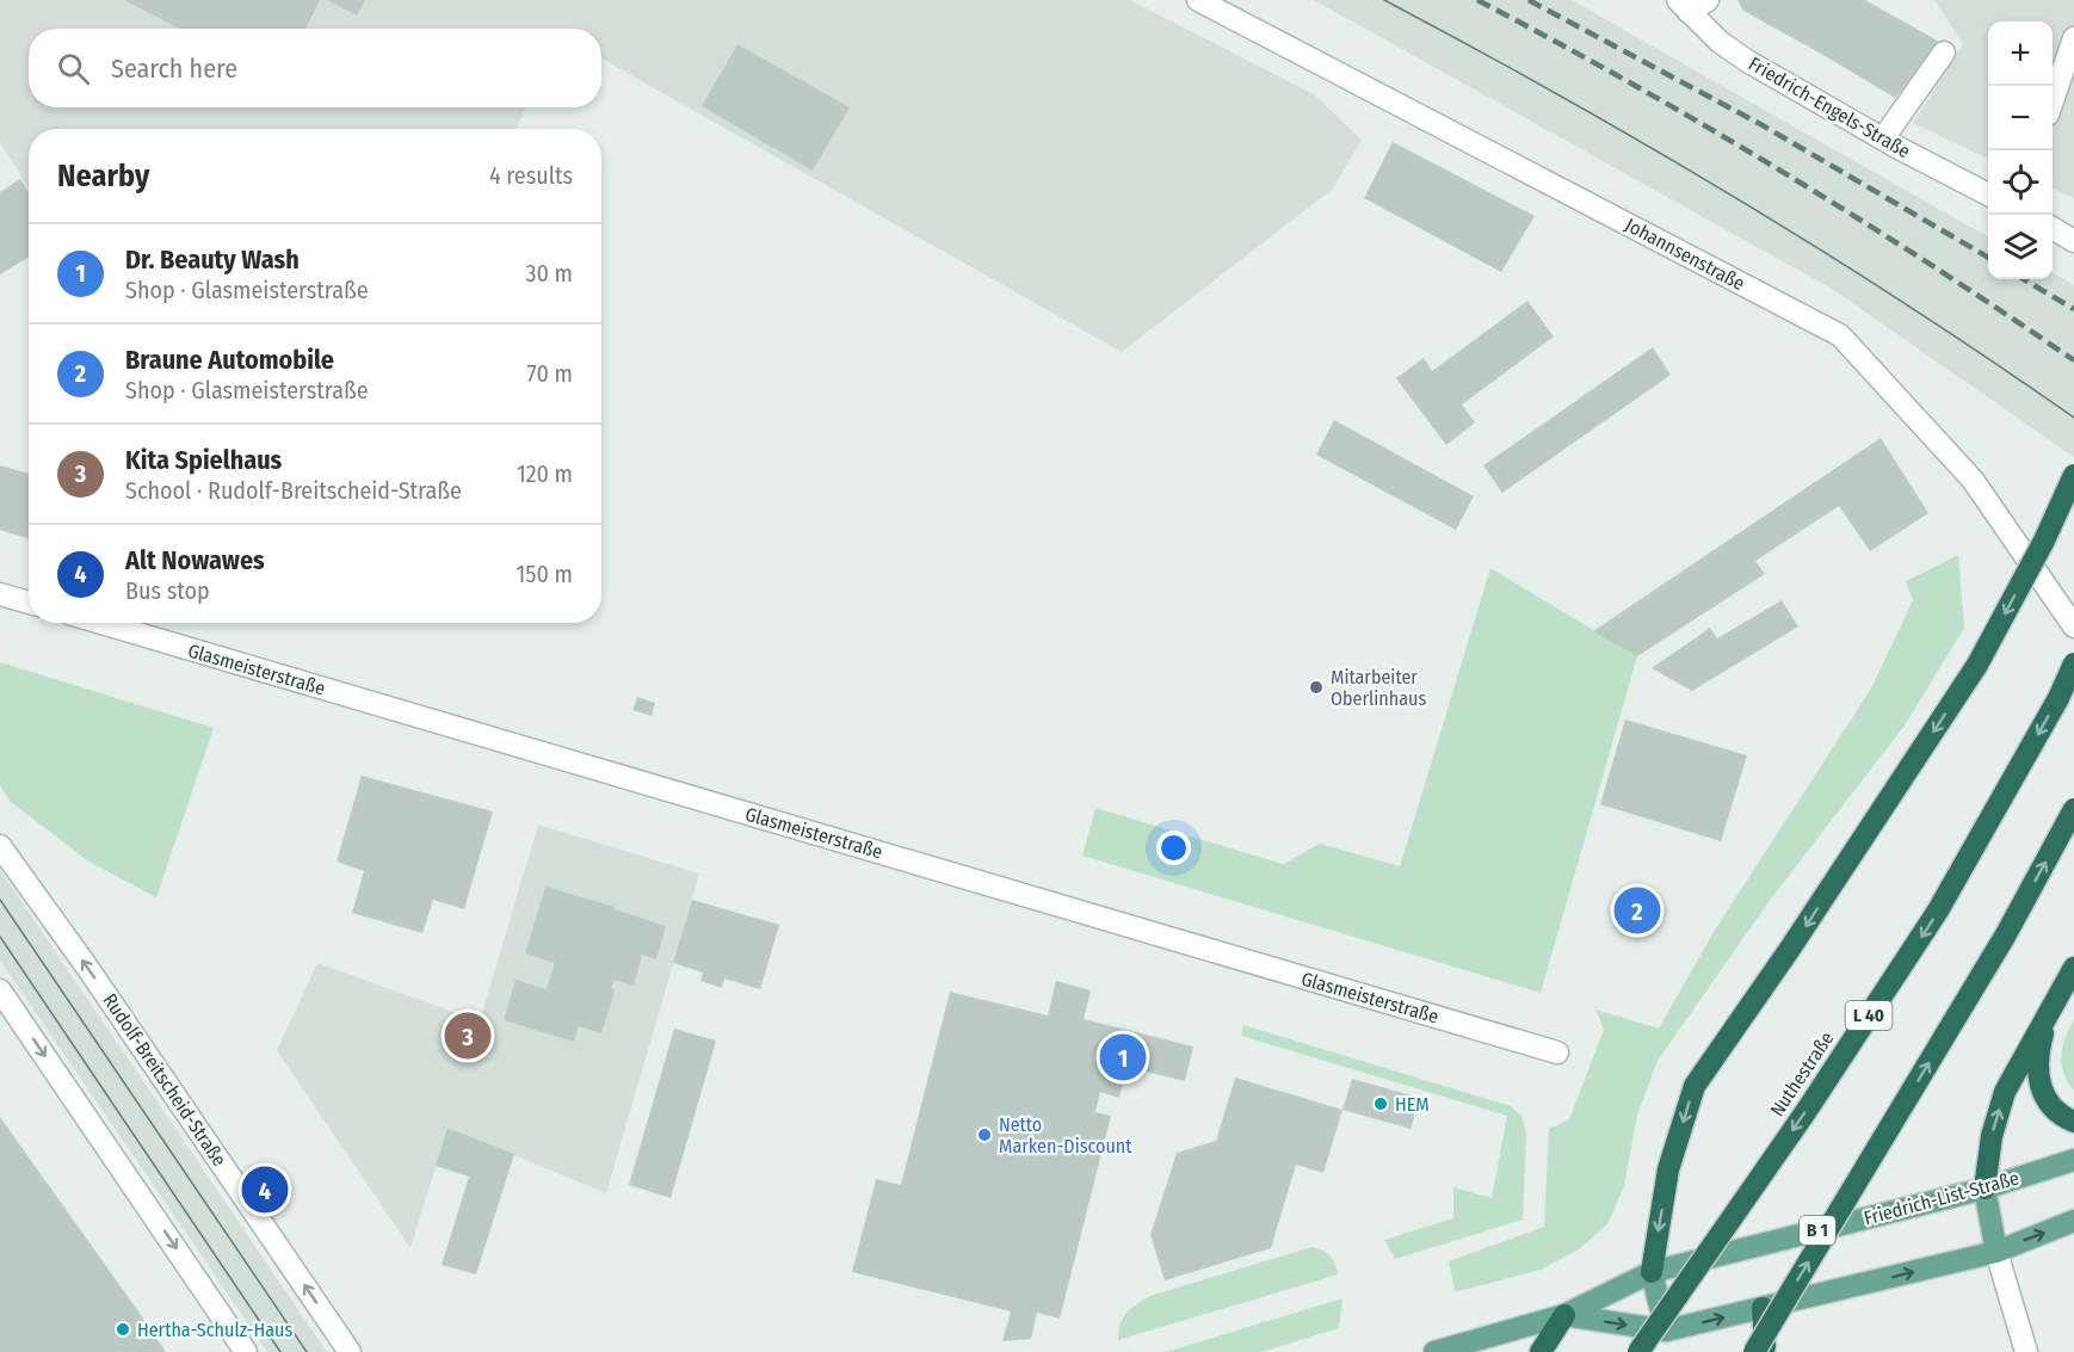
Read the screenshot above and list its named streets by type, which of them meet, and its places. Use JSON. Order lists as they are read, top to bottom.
{
  "streets": {
    "highway": ["L 40", "Nuthestraße"],
    "main road": ["Friedrich-List-Straße", "B 1"],
    "street": [
      "Friedrich-Engels-Straße",
      "Johannsenstraße",
      "Glasmeisterstraße",
      "Rudolf-Breitscheid-Straße"
    ]
  },
  "places": [
    "Mitarbeiter Oberlinhaus",
    "HEM",
    "Netto Marken-Discount",
    "Hertha-Schulz-Haus"
  ],
  "page": {
    "map_buttons": ["+", "−"],
    "search": "Search here",
    "heading": ["Nearby", "4 results"],
    "list": [
      {
        "mark": "1",
        "name": "Dr. Beauty Wash",
        "note": "Shop · Glasmeisterstraße",
        "value": "30 m"
      },
      {
        "mark": "2",
        "name": "Braune Automobile",
        "note": "Shop · Glasmeisterstraße",
        "value": "70 m"
      },
      {
        "mark": "3",
        "name": "Kita Spielhaus",
        "note": "School · Rudolf-Breitscheid-Straße",
        "value": "120 m"
      },
      {
        "mark": "4",
        "name": "Alt Nowawes",
        "note": "Bus stop",
        "value": "150 m"
      }
    ],
    "pins": [
      "2",
      "3",
      "1",
      "4"
    ]
  }
}
